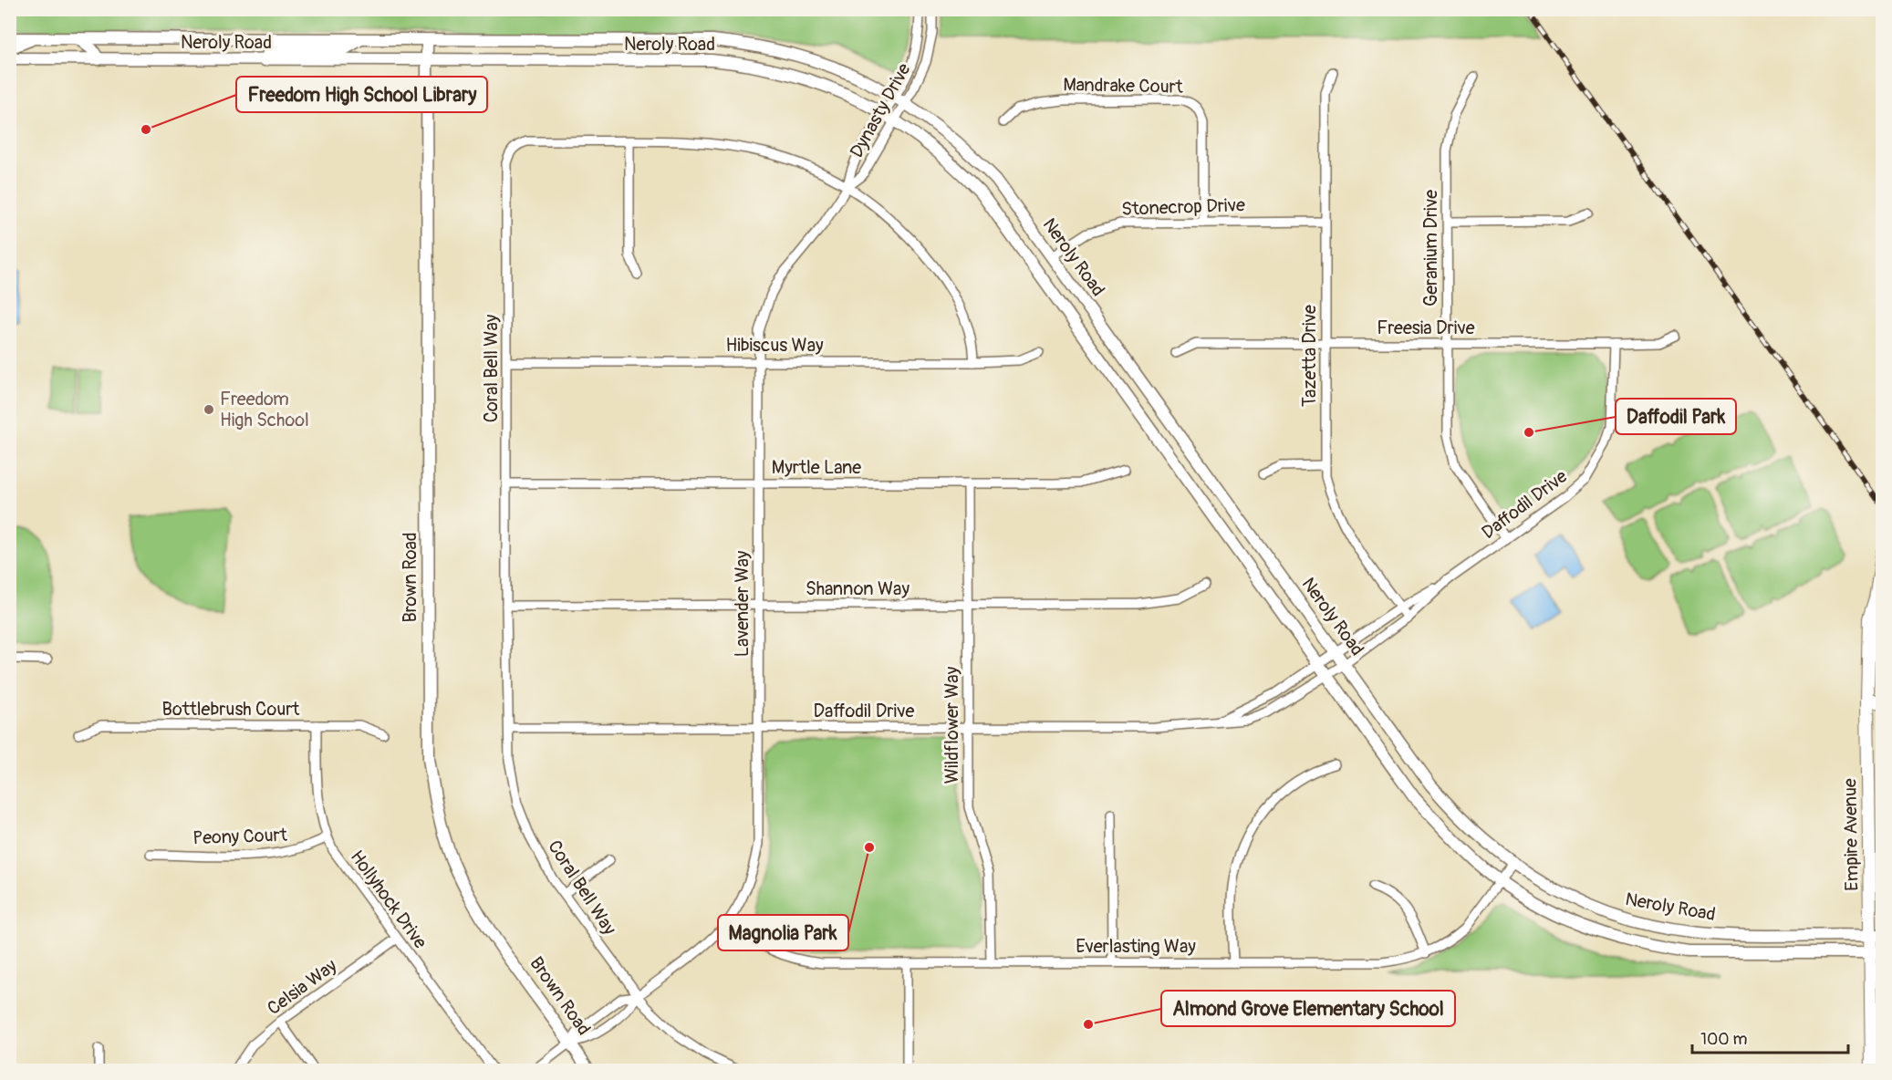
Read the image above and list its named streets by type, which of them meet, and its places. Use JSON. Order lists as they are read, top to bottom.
{
  "streets": {
    "main road": ["Empire Avenue"],
    "street": [
      "Neroly Road",
      "Mandrake Court",
      "Dynasty Drive",
      "Stonecrop Drive",
      "Geranium Drive",
      "Freesia Drive",
      "Hibiscus Way",
      "Tazetta Drive",
      "Coral Bell Way",
      "Myrtle Lane",
      "Daffodil Drive",
      "Brown Road",
      "Shannon Way",
      "Lavender Way",
      "Bottlebrush Court",
      "Wildflower Way",
      "Peony Court",
      "Hollyhock Drive",
      "Everlasting Way",
      "Celsia Way"
    ]
  },
  "crossings": [
    ["Neroly Road", "Dynasty Drive"],
    ["Neroly Road", "Stonecrop Drive"],
    ["Neroly Road", "Daffodil Drive"],
    ["Neroly Road", "Brown Road"],
    ["Neroly Road", "Empire Avenue"],
    ["Neroly Road", "Everlasting Way"],
    ["Mandrake Court", "Stonecrop Drive"],
    ["Dynasty Drive", "Coral Bell Way"],
    ["Dynasty Drive", "Lavender Way"],
    ["Stonecrop Drive", "Tazetta Drive"],
    ["Geranium Drive", "Freesia Drive"],
    ["Geranium Drive", "Daffodil Drive"],
    ["Freesia Drive", "Tazetta Drive"],
    ["Freesia Drive", "Daffodil Drive"],
    ["Hibiscus Way", "Coral Bell Way"],
    ["Hibiscus Way", "Lavender Way"],
    ["Tazetta Drive", "Daffodil Drive"],
    ["Coral Bell Way", "Myrtle Lane"],
    ["Coral Bell Way", "Daffodil Drive"],
    ["Coral Bell Way", "Shannon Way"],
    ["Coral Bell Way", "Lavender Way"],
    ["Myrtle Lane", "Lavender Way"],
    ["Myrtle Lane", "Wildflower Way"],
    ["Daffodil Drive", "Lavender Way"],
    ["Daffodil Drive", "Wildflower Way"],
    ["Brown Road", "Lavender Way"],
    ["Shannon Way", "Lavender Way"],
    ["Shannon Way", "Wildflower Way"],
    ["Lavender Way", "Everlasting Way"],
    ["Bottlebrush Court", "Hollyhock Drive"],
    ["Wildflower Way", "Everlasting Way"],
    ["Peony Court", "Hollyhock Drive"],
    ["Hollyhock Drive", "Celsia Way"]
  ],
  "places": [
    "Freedom High School Library",
    "Freedom High School",
    "Daffodil Park",
    "Magnolia Park",
    "Almond Grove Elementary School"
  ],
  "scale_bar": "100 m"
}
